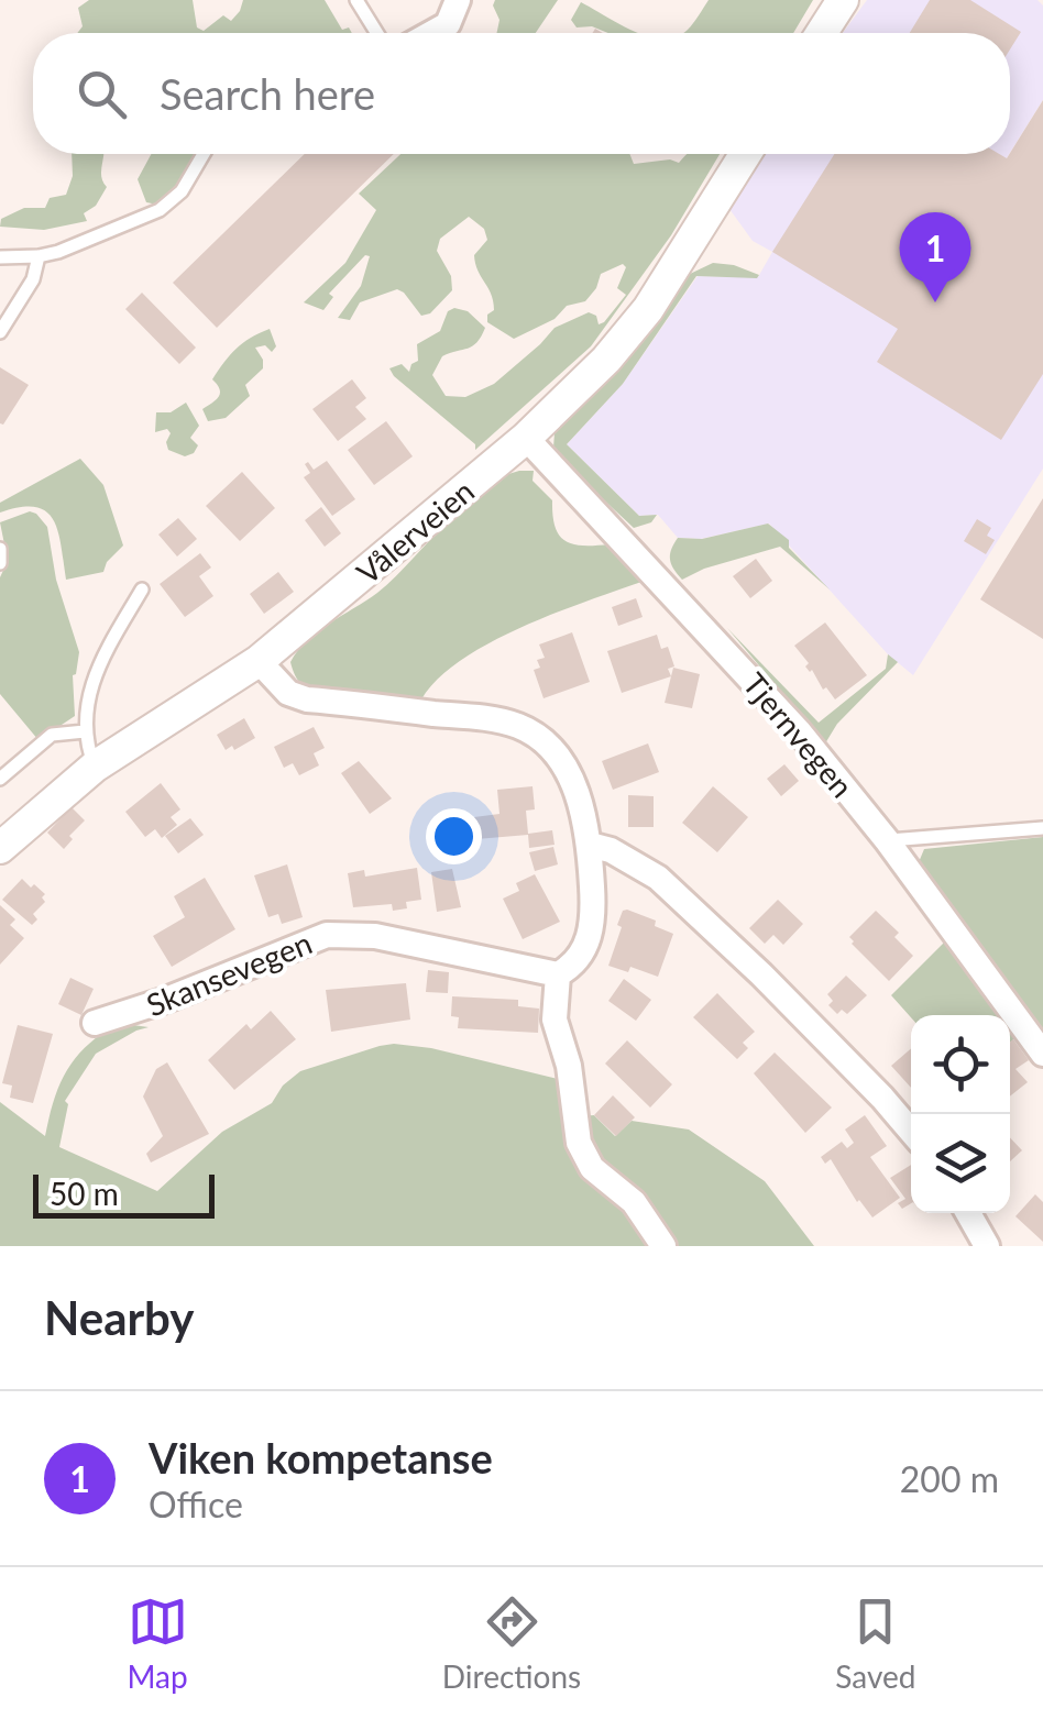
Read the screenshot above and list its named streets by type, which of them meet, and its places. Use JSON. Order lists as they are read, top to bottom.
{
  "streets": {
    "street": ["Vålerveien", "Tjernvegen", "Skansevegen"]
  },
  "crossings": [
    ["Vålerveien", "Tjernvegen"]
  ],
  "scale_bar": "50 m",
  "page": {
    "search": "Search here",
    "pins": "1",
    "scale": "50 m",
    "heading": "Nearby",
    "list": [
      {
        "mark": "1",
        "name": "Viken kompetanse",
        "note": "Office",
        "value": "200 m"
      }
    ],
    "nav": ["Map", "Directions", "Saved"]
  }
}
